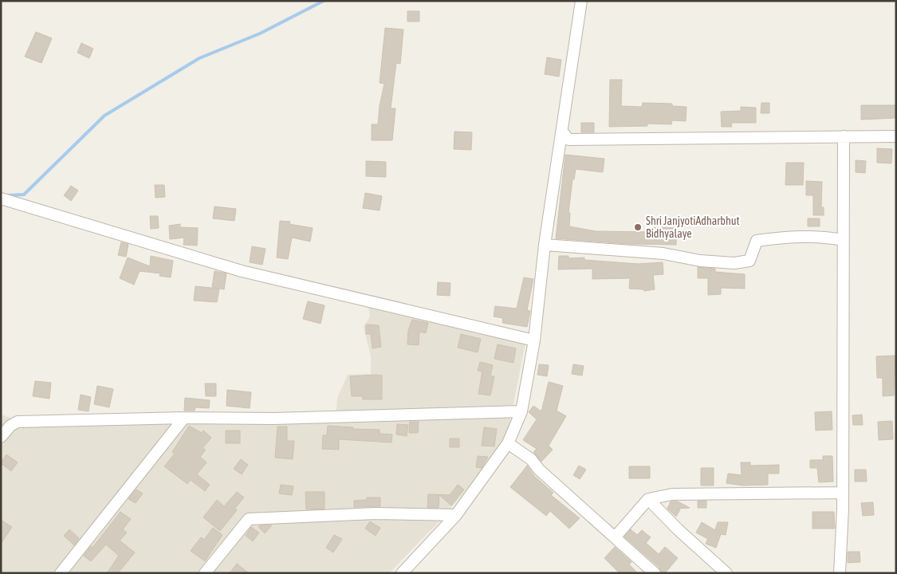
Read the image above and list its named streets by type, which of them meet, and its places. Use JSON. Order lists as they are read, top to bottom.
{
  "places": ["Shri JanjyotiAdharbhut Bidhyalaye"]
}
